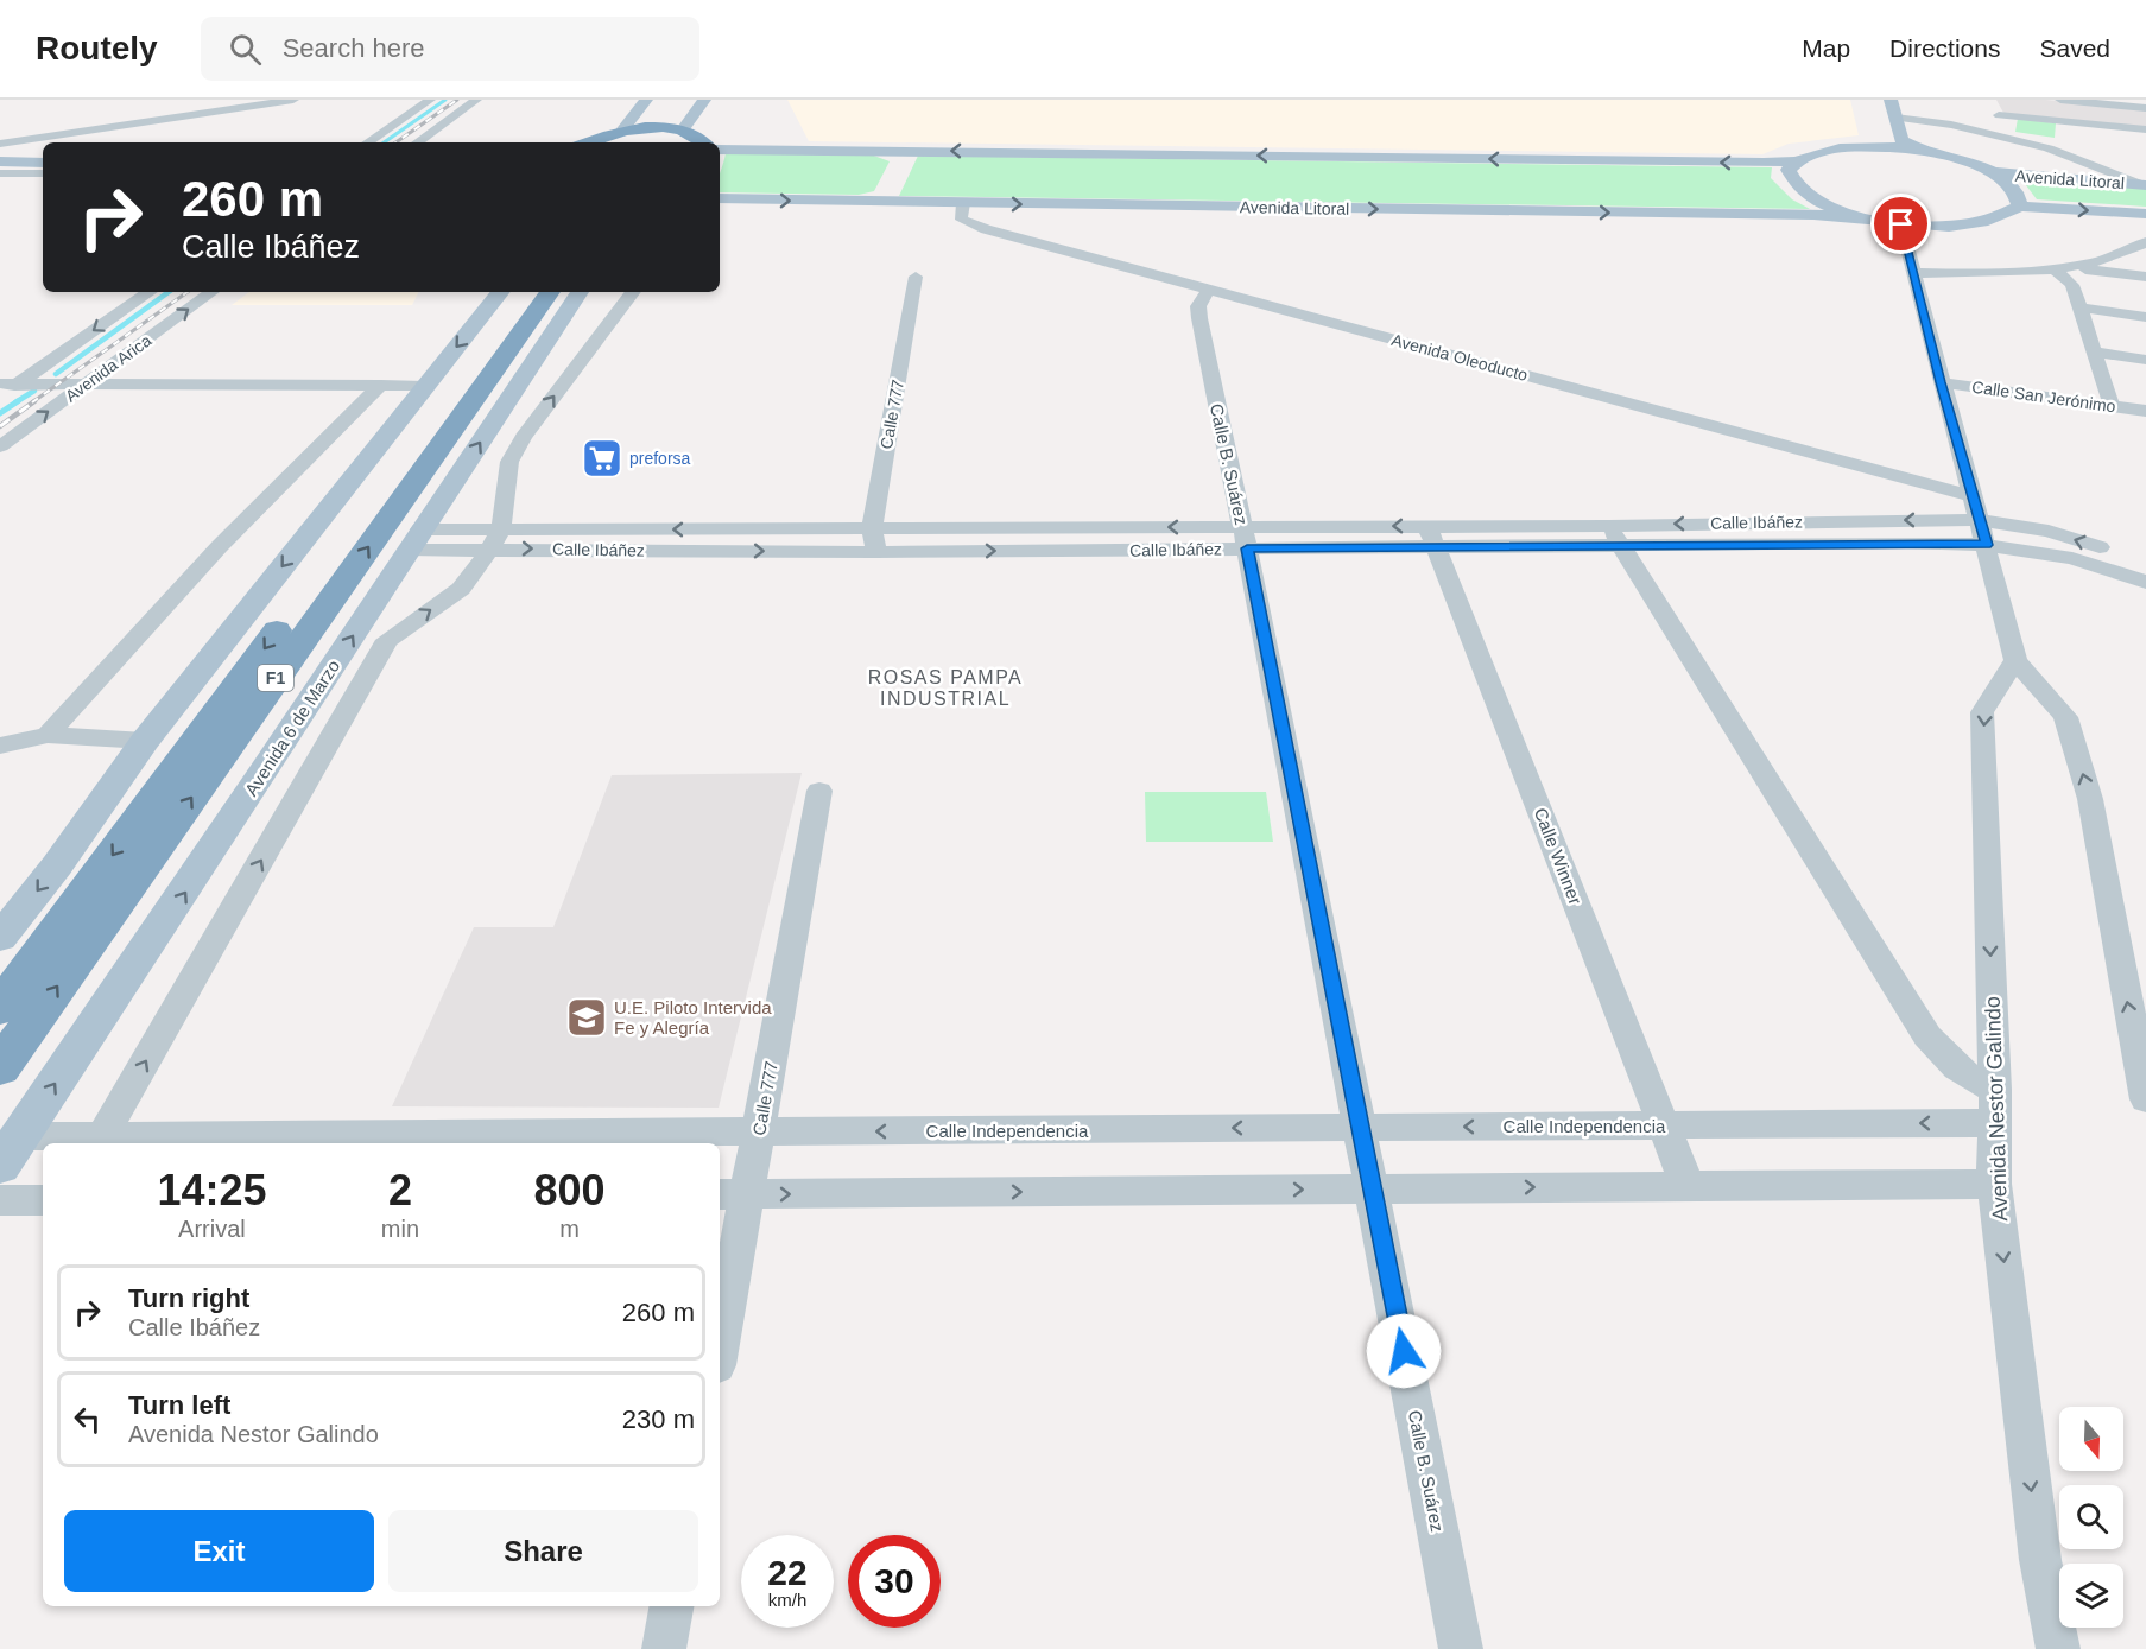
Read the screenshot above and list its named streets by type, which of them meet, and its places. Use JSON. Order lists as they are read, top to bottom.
{
  "streets": {
    "highway": ["F1"],
    "main road": ["Avenida Litoral", "Avenida 6 de Marzo"],
    "street": [
      "Avenida Oleoducto",
      "Avenida Arica",
      "Calle San Jerónimo",
      "Calle 777",
      "Calle B. Suárez",
      "Calle Ibáñez",
      "Calle Winner",
      "Avenida Nestor Galindo",
      "Calle Independencia"
    ]
  },
  "crossings": [
    ["Avenida Litoral", "Avenida Oleoducto"],
    ["Avenida Oleoducto", "Calle B. Suárez"],
    ["Calle 777", "Calle Ibáñez"],
    ["Calle 777", "Calle Independencia"],
    ["Calle B. Suárez", "Calle Ibáñez"],
    ["Calle B. Suárez", "Calle Independencia"],
    ["Calle Ibáñez", "Avenida 6 de Marzo"],
    ["Calle Ibáñez", "Calle Winner"],
    ["Avenida 6 de Marzo", "Calle Independencia"],
    ["Calle Winner", "Calle Independencia"],
    ["Avenida Nestor Galindo", "Calle Independencia"]
  ],
  "districts": ["ROSAS PAMPA INDUSTRIAL"],
  "places": {
    "supermarket": ["preforsa"],
    "school or university": ["U.E. Piloto Intervida Fe y Alegría"]
  },
  "north": "bottom",
  "page": {
    "header": "Routely",
    "search": "Search here",
    "nav": ["Map", "Directions", "Saved"],
    "turn": ["260 m", "Calle Ibáñez"],
    "eta": [
      "14:25",
      "Arrival",
      "2",
      "min",
      "800",
      "m"
    ],
    "list": [
      {
        "name": "Turn right",
        "note": "Calle Ibáñez",
        "value": "260 m"
      },
      {
        "name": "Turn left",
        "note": "Avenida Nestor Galindo",
        "value": "230 m"
      }
    ],
    "buttons": ["Exit", "Share"],
    "speed": "22 km/h",
    "limit": "30"
  }
}
